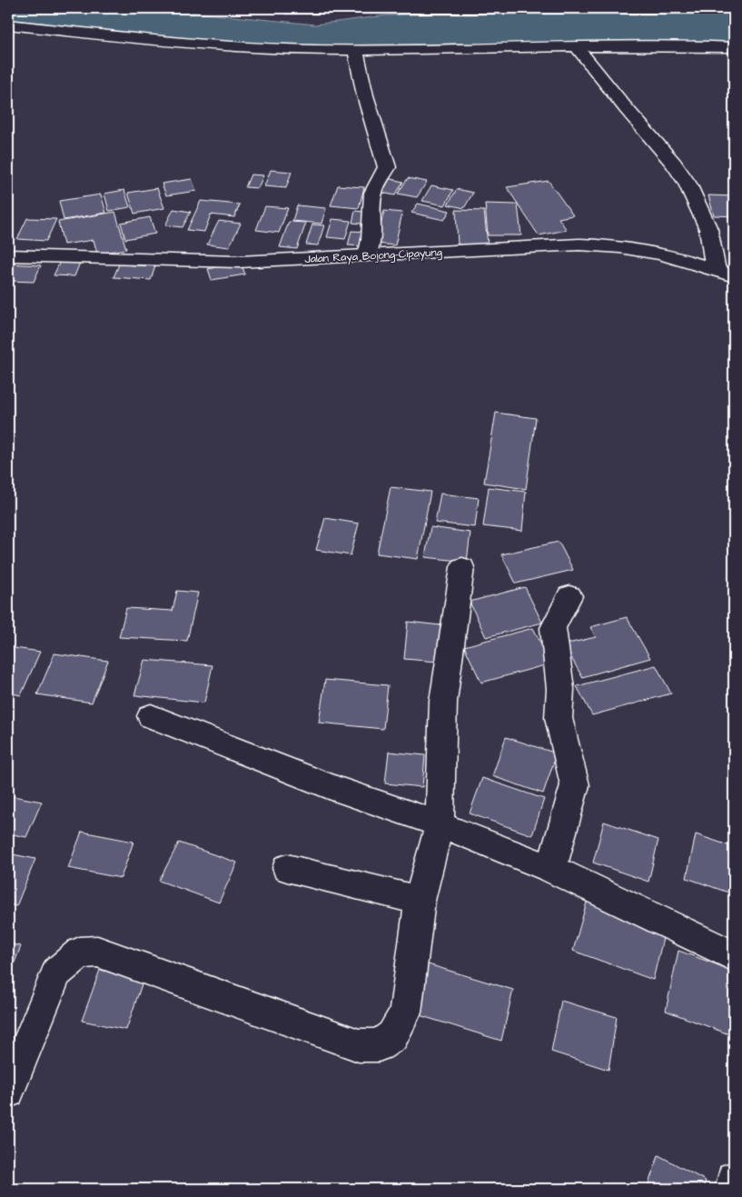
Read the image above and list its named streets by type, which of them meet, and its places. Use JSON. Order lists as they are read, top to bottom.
{
  "streets": {
    "street": ["Jalan Raya Bojong-Cipayung"]
  }
}
